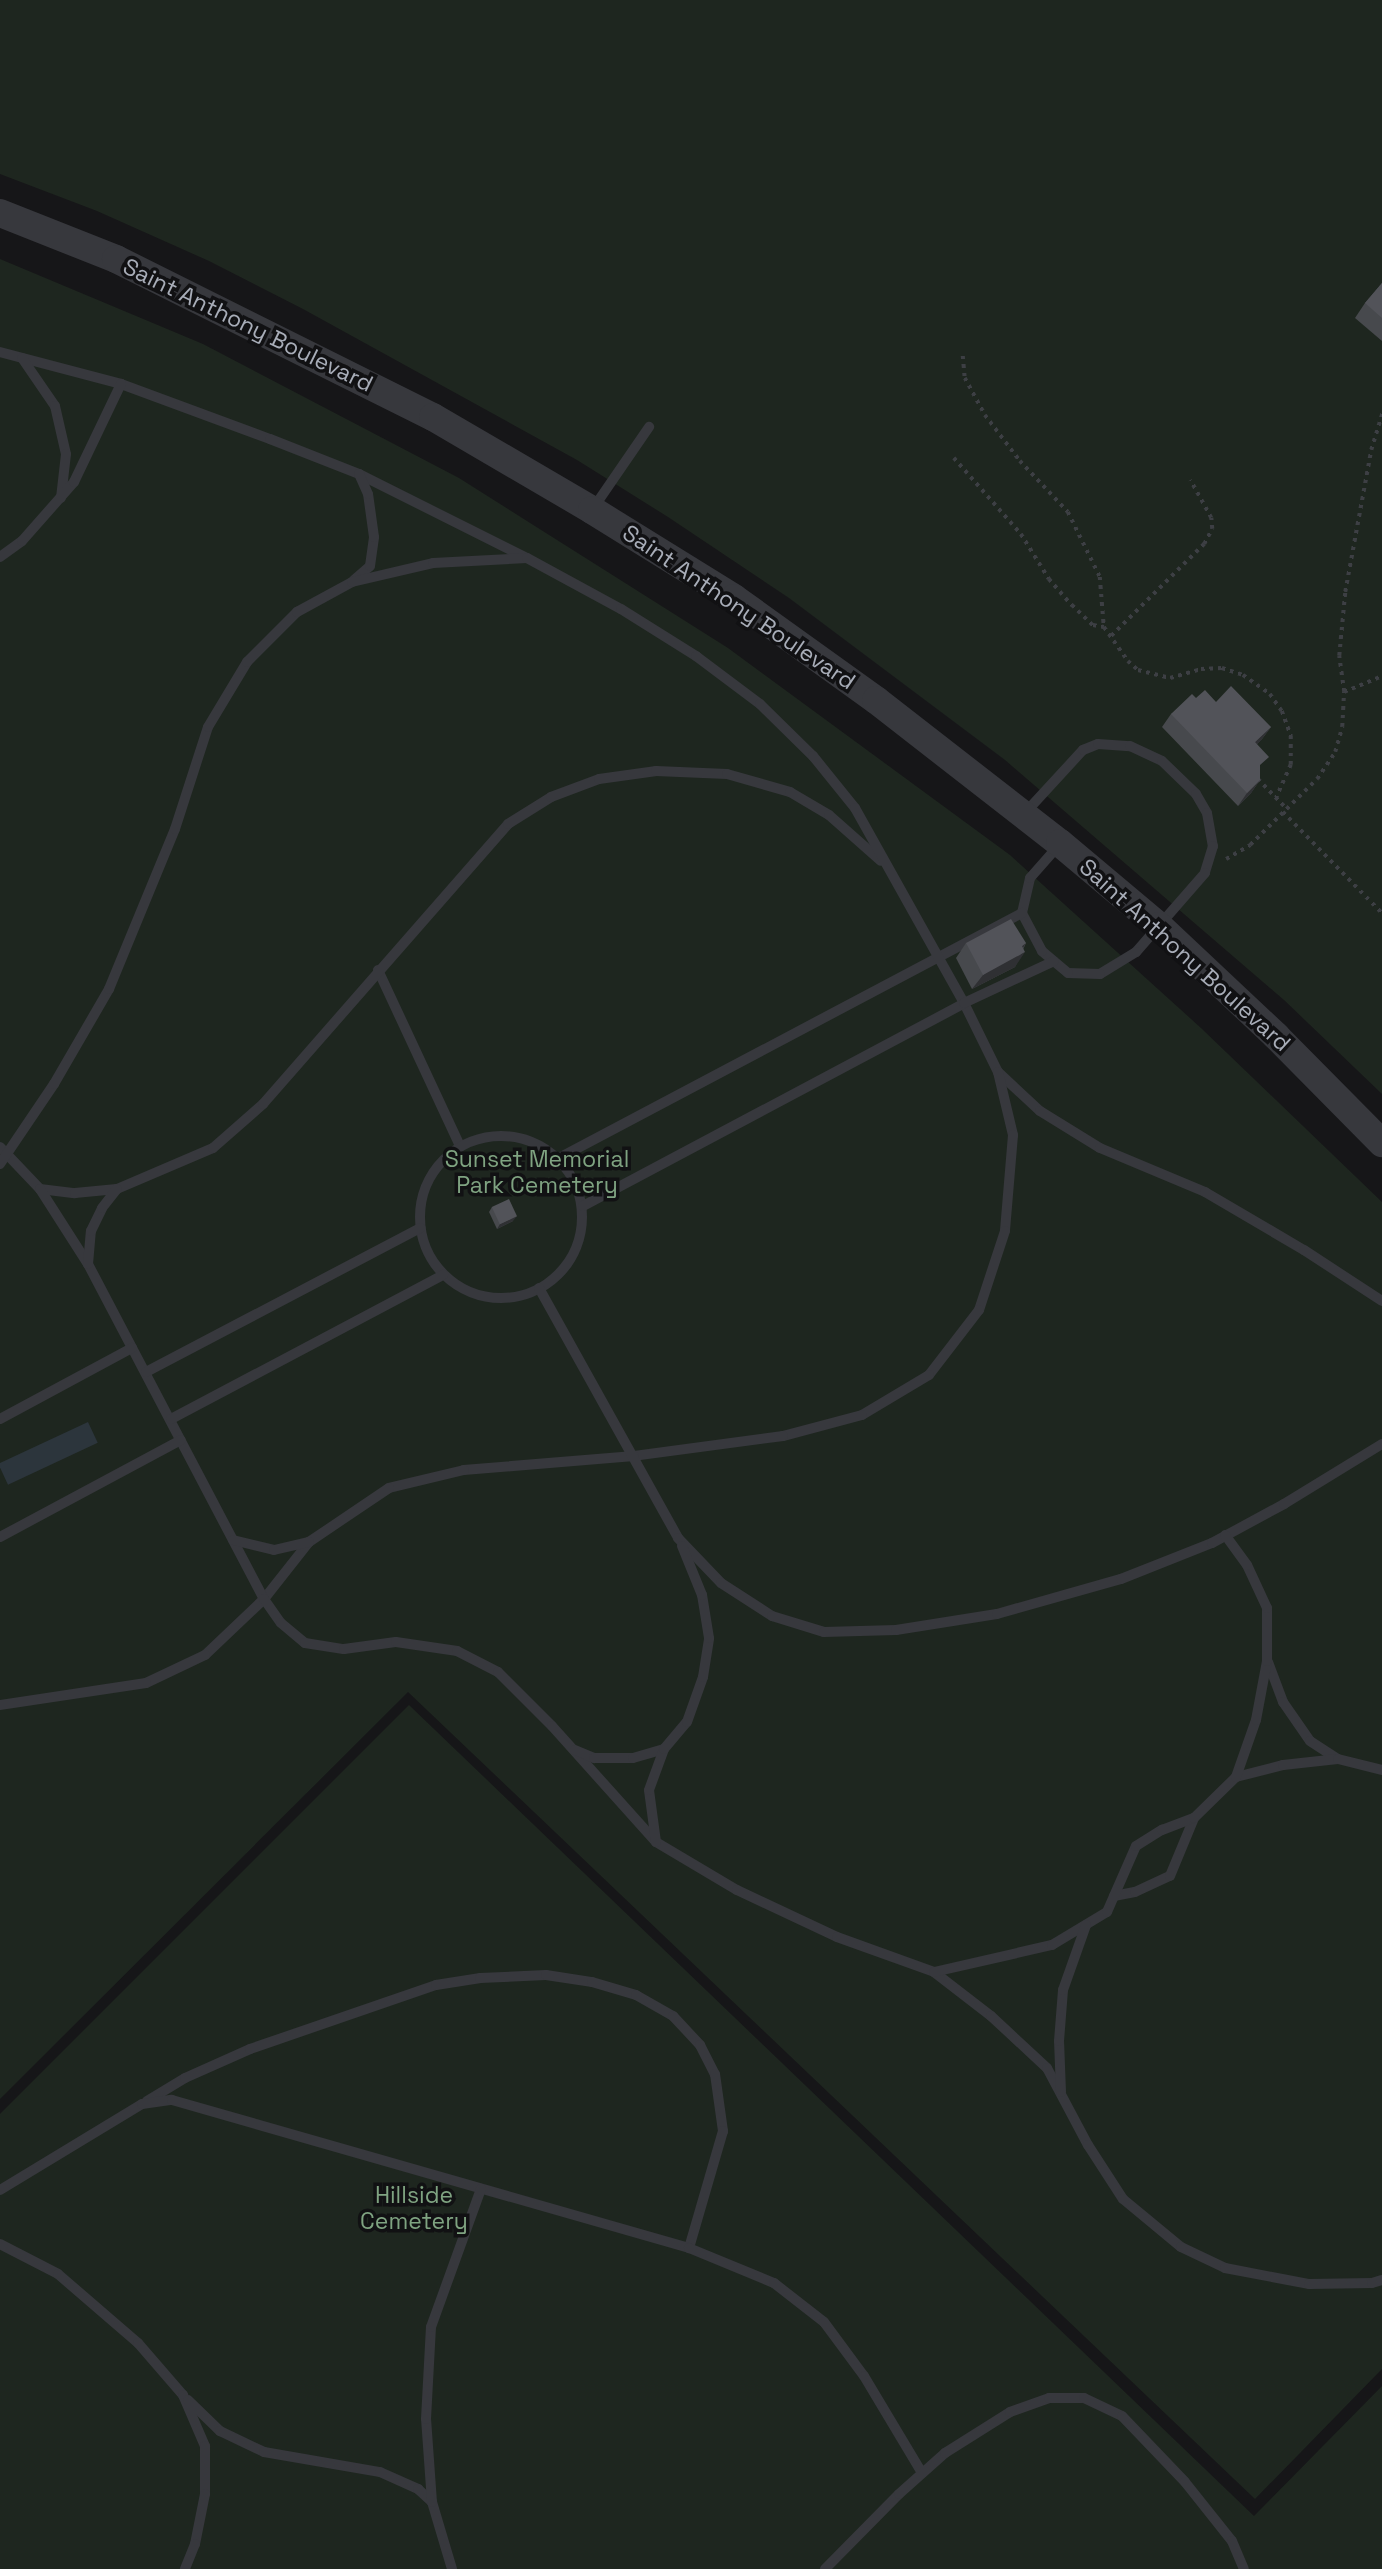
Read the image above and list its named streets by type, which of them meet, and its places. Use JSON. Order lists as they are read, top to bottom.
{
  "streets": {
    "street": ["Saint Anthony Boulevard"]
  },
  "parks": ["Sunset Memorial Park Cemetery", "Hillside Cemetery"]
}
